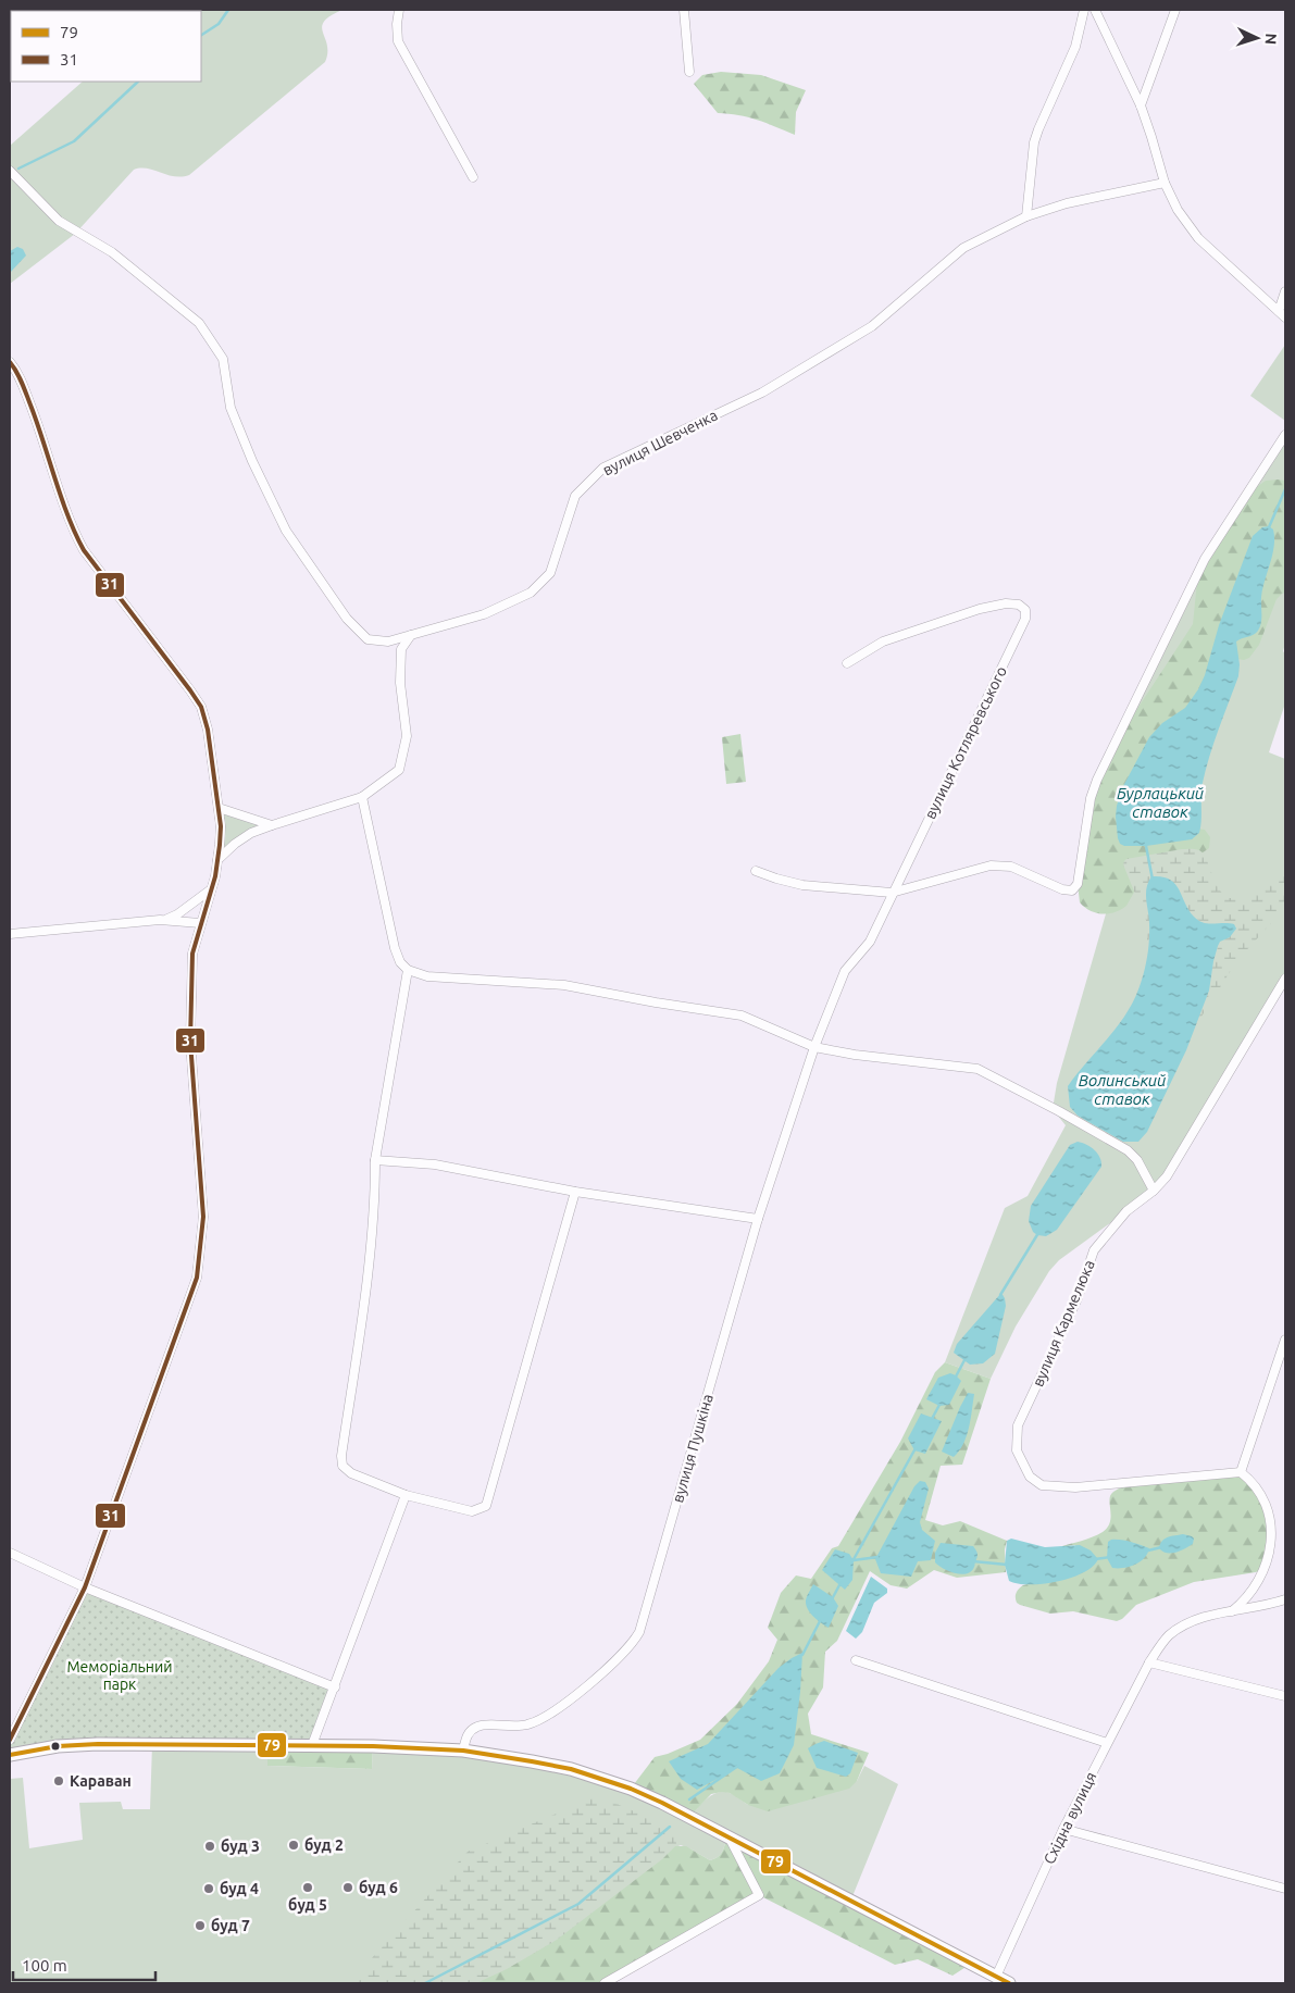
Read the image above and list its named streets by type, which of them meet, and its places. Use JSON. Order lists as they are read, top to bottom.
{
  "streets": {
    "street": [
      "вулиця Шевченка",
      "вулиця Котляревського",
      "вулиця Кармелюка",
      "вулиця Пушкіна",
      "Східна вулиця"
    ]
  },
  "crossings": [
    ["вулиця Котляревського", "вулиця Пушкіна"]
  ],
  "water": ["Бурлацький ставок", "Волинський ставок"],
  "parks": ["Меморіальний парк"],
  "places": [
    "Караван",
    "буд 2",
    "буд 3",
    "буд 5",
    "буд 6",
    "буд 4",
    "буд 7"
  ],
  "lines": ["transit line 31", "transit line 79"],
  "legend": ["79", "31"],
  "scale_bar": "100 m",
  "north": "right"
}
